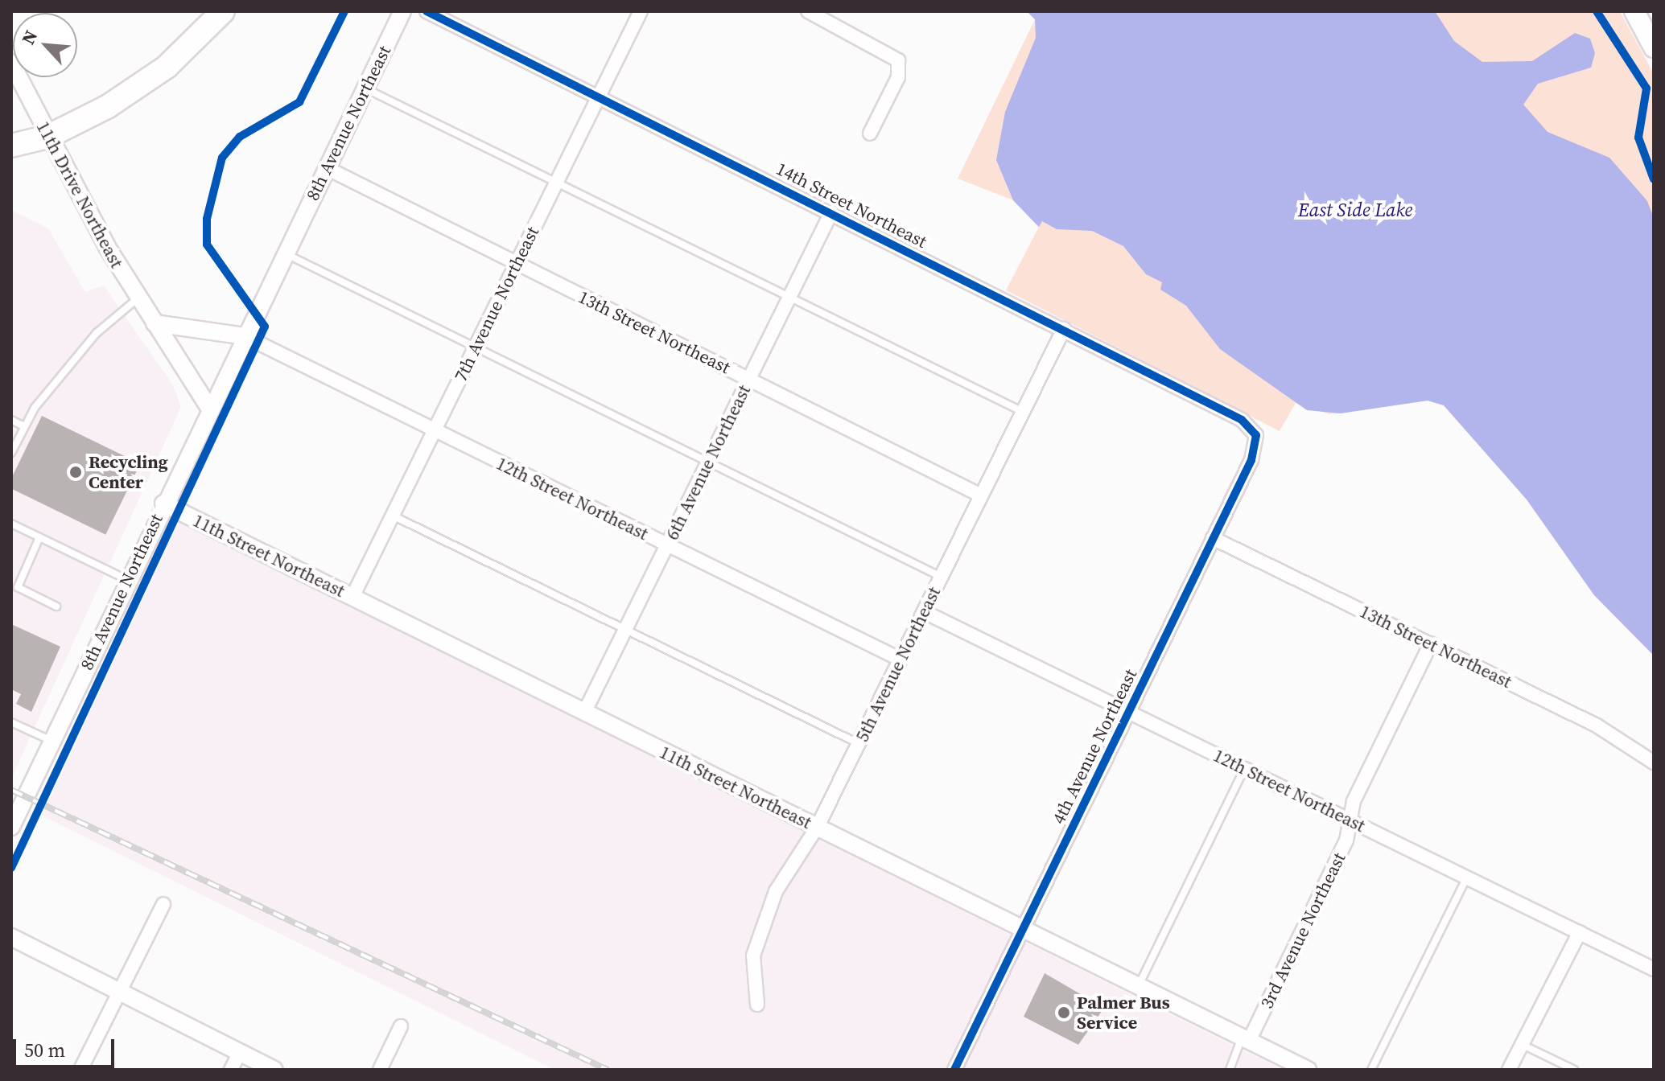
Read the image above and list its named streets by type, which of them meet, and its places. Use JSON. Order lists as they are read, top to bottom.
{
  "streets": {
    "street": [
      "8th Avenue Northeast",
      "11th Drive Northeast",
      "14th Street Northeast",
      "7th Avenue Northeast",
      "13th Street Northeast",
      "6th Avenue Northeast",
      "12th Street Northeast",
      "11th Street Northeast",
      "5th Avenue Northeast",
      "4th Avenue Northeast",
      "3rd Avenue Northeast"
    ]
  },
  "crossings": [
    ["8th Avenue Northeast", "11th Drive Northeast"],
    ["8th Avenue Northeast", "13th Street Northeast"],
    ["8th Avenue Northeast", "12th Street Northeast"],
    ["8th Avenue Northeast", "11th Street Northeast"],
    ["14th Street Northeast", "7th Avenue Northeast"],
    ["14th Street Northeast", "6th Avenue Northeast"],
    ["14th Street Northeast", "5th Avenue Northeast"],
    ["14th Street Northeast", "4th Avenue Northeast"],
    ["7th Avenue Northeast", "13th Street Northeast"],
    ["7th Avenue Northeast", "12th Street Northeast"],
    ["7th Avenue Northeast", "11th Street Northeast"],
    ["13th Street Northeast", "6th Avenue Northeast"],
    ["13th Street Northeast", "5th Avenue Northeast"],
    ["13th Street Northeast", "4th Avenue Northeast"],
    ["13th Street Northeast", "3rd Avenue Northeast"],
    ["6th Avenue Northeast", "12th Street Northeast"],
    ["6th Avenue Northeast", "11th Street Northeast"],
    ["12th Street Northeast", "5th Avenue Northeast"],
    ["12th Street Northeast", "4th Avenue Northeast"],
    ["12th Street Northeast", "3rd Avenue Northeast"],
    ["11th Street Northeast", "5th Avenue Northeast"],
    ["11th Street Northeast", "4th Avenue Northeast"],
    ["11th Street Northeast", "3rd Avenue Northeast"]
  ],
  "water": ["East Side Lake"],
  "places": ["Recycling Center", "Palmer Bus Service"],
  "scale_bar": "50 m",
  "north": "top left"
}
